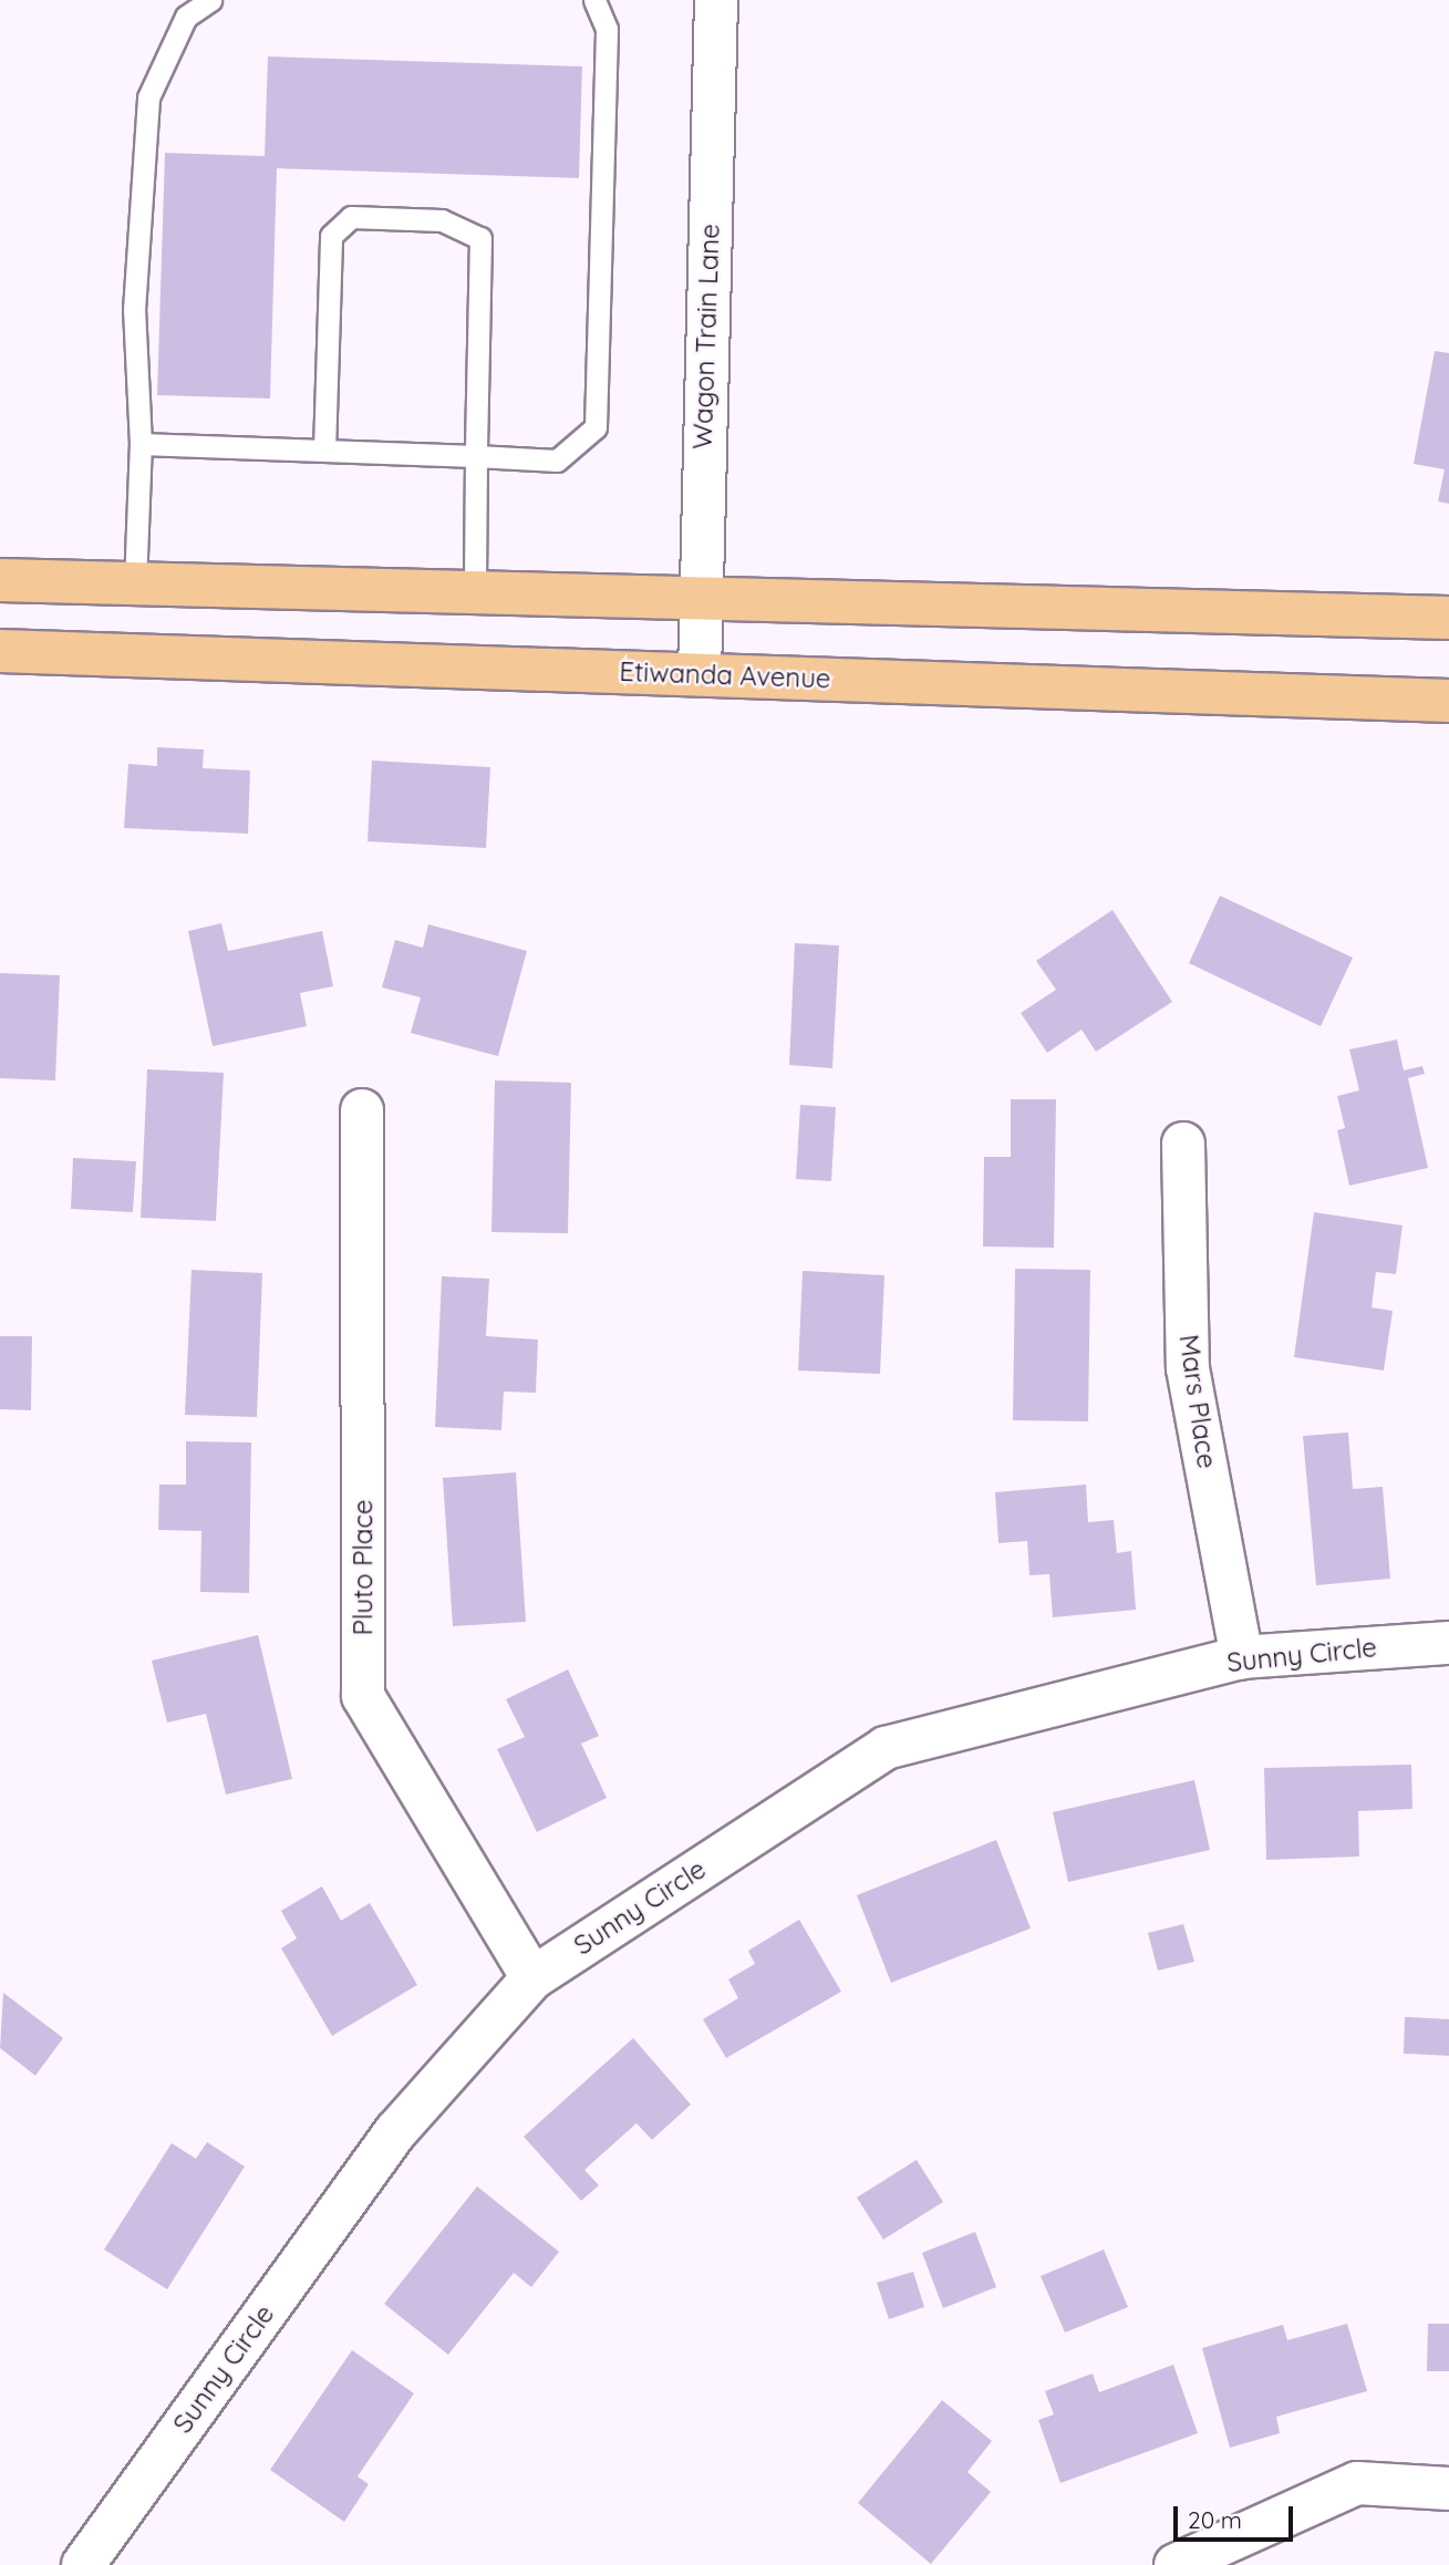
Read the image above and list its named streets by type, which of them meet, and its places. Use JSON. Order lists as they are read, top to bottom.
{
  "streets": {
    "main road": ["Etiwanda Avenue"],
    "street": [
      "Wagon Train Lane",
      "Mars Place",
      "Pluto Place",
      "Sunny Circle"
    ]
  },
  "crossings": [
    ["Wagon Train Lane", "Etiwanda Avenue"],
    ["Mars Place", "Sunny Circle"],
    ["Pluto Place", "Sunny Circle"]
  ],
  "scale_bar": "20 m"
}
